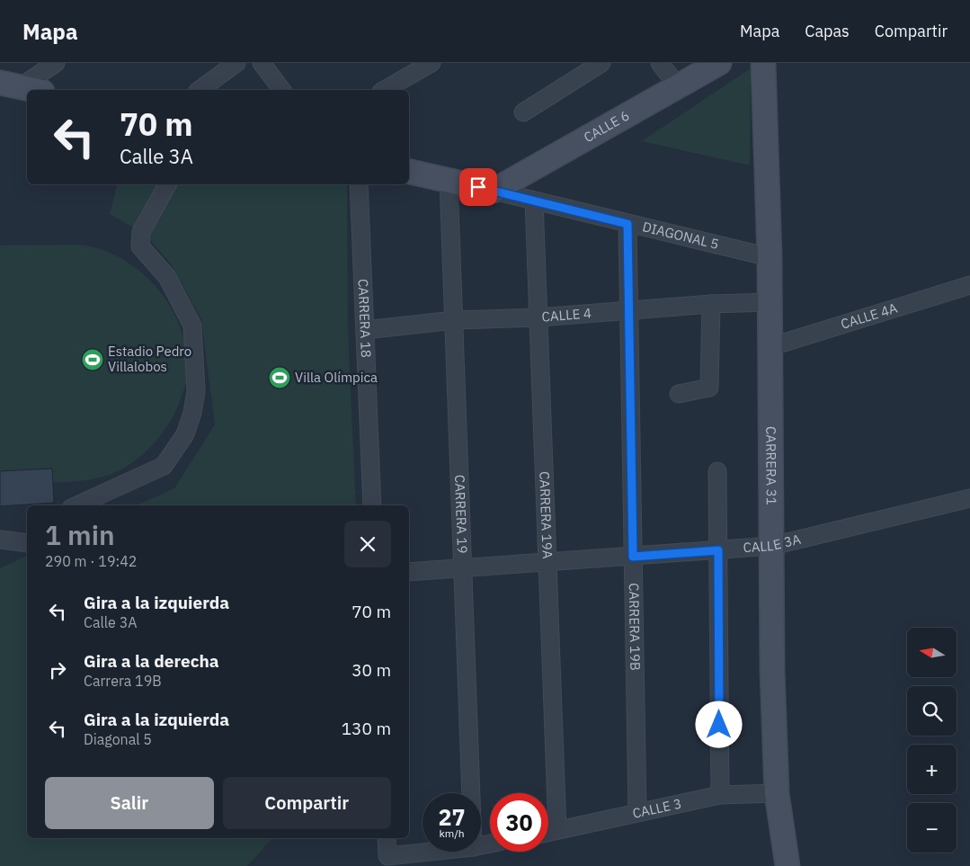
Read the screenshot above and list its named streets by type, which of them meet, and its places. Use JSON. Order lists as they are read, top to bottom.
{
  "streets": {
    "main road": ["CALLE 6", "DIAGONAL 5", "CARRERA 31"],
    "street": [
      "CALLE 4",
      "CALLE 4A",
      "CARRERA 18",
      "CARRERA 19",
      "CARRERA 19A",
      "CALLE 3A",
      "CARRERA 19B",
      "CALLE 3"
    ]
  },
  "crossings": [
    ["CALLE 6", "DIAGONAL 5"],
    ["DIAGONAL 5", "CARRERA 31"],
    ["DIAGONAL 5", "CARRERA 19"],
    ["DIAGONAL 5", "CARRERA 19A"],
    ["DIAGONAL 5", "CARRERA 19B"],
    ["CALLE 4", "CARRERA 18"],
    ["CALLE 4", "CARRERA 31"],
    ["CALLE 4", "CARRERA 19"],
    ["CALLE 4", "CARRERA 19A"],
    ["CALLE 4", "CARRERA 19B"],
    ["CALLE 4A", "CARRERA 31"],
    ["CARRERA 31", "CALLE 3A"],
    ["CARRERA 31", "CALLE 3"],
    ["CARRERA 19", "CALLE 3A"],
    ["CARRERA 19A", "CALLE 3A"],
    ["CARRERA 19A", "CALLE 3"],
    ["CALLE 3A", "CARRERA 19B"],
    ["CARRERA 19B", "CALLE 3"]
  ],
  "places": {
    "sports": ["Estadio Pedro Villalobos", "Villa Olímpica"]
  },
  "north": "left",
  "page": {
    "header": "Mapa",
    "nav": ["Mapa", "Capas", "Compartir"],
    "turn": ["70 m", "Calle 3A"],
    "heading": ["1 min", "290 m · 19:42"],
    "list": [
      {
        "name": "Gira a la izquierda",
        "note": "Calle 3A",
        "value": "70 m"
      },
      {
        "name": "Gira a la derecha",
        "note": "Carrera 19B",
        "value": "30 m"
      },
      {
        "name": "Gira a la izquierda",
        "note": "Diagonal 5",
        "value": "130 m"
      }
    ],
    "map_buttons": ["+", "−"],
    "buttons": ["Salir", "Compartir"],
    "speed": "27 km/h",
    "limit": "30"
  }
}
